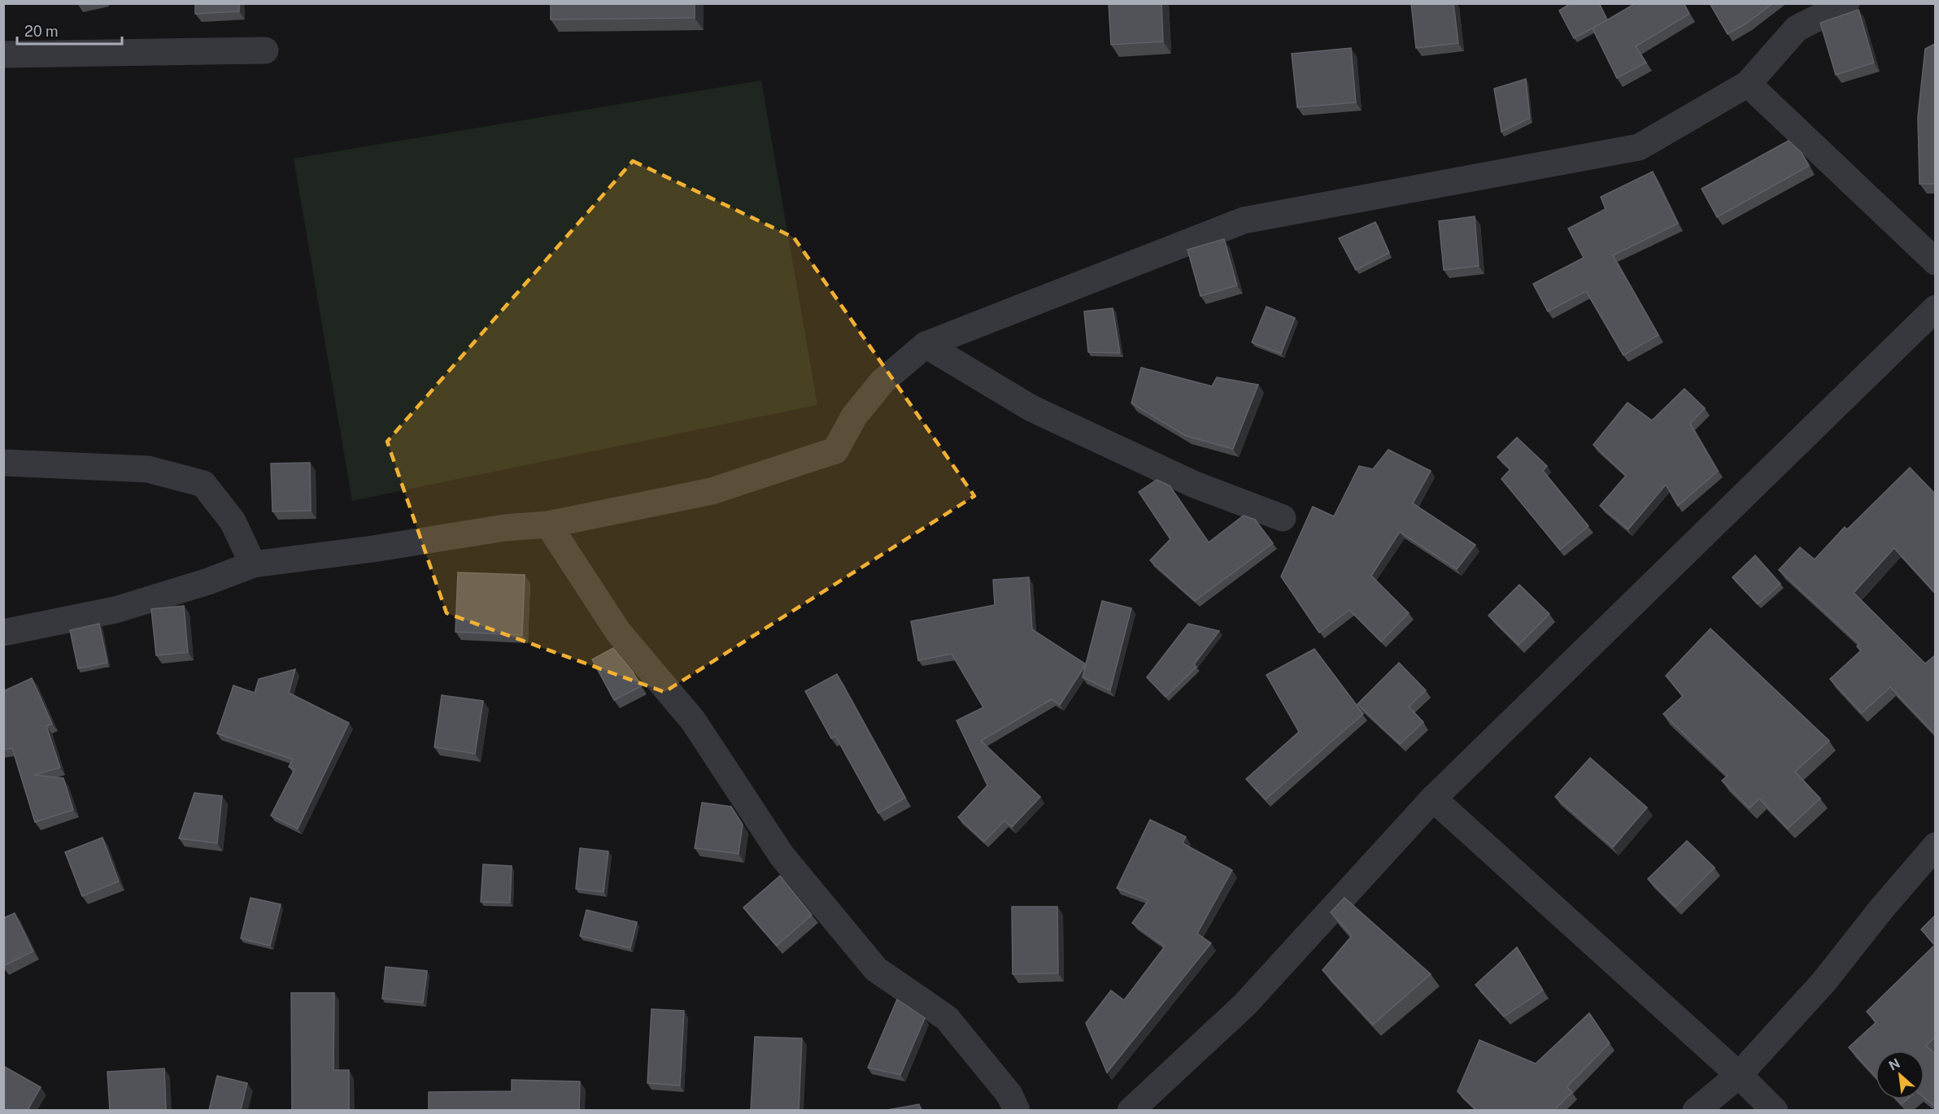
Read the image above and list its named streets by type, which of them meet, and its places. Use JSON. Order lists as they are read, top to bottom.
{
  "scale_bar": "20 m",
  "north": "top left"
}
